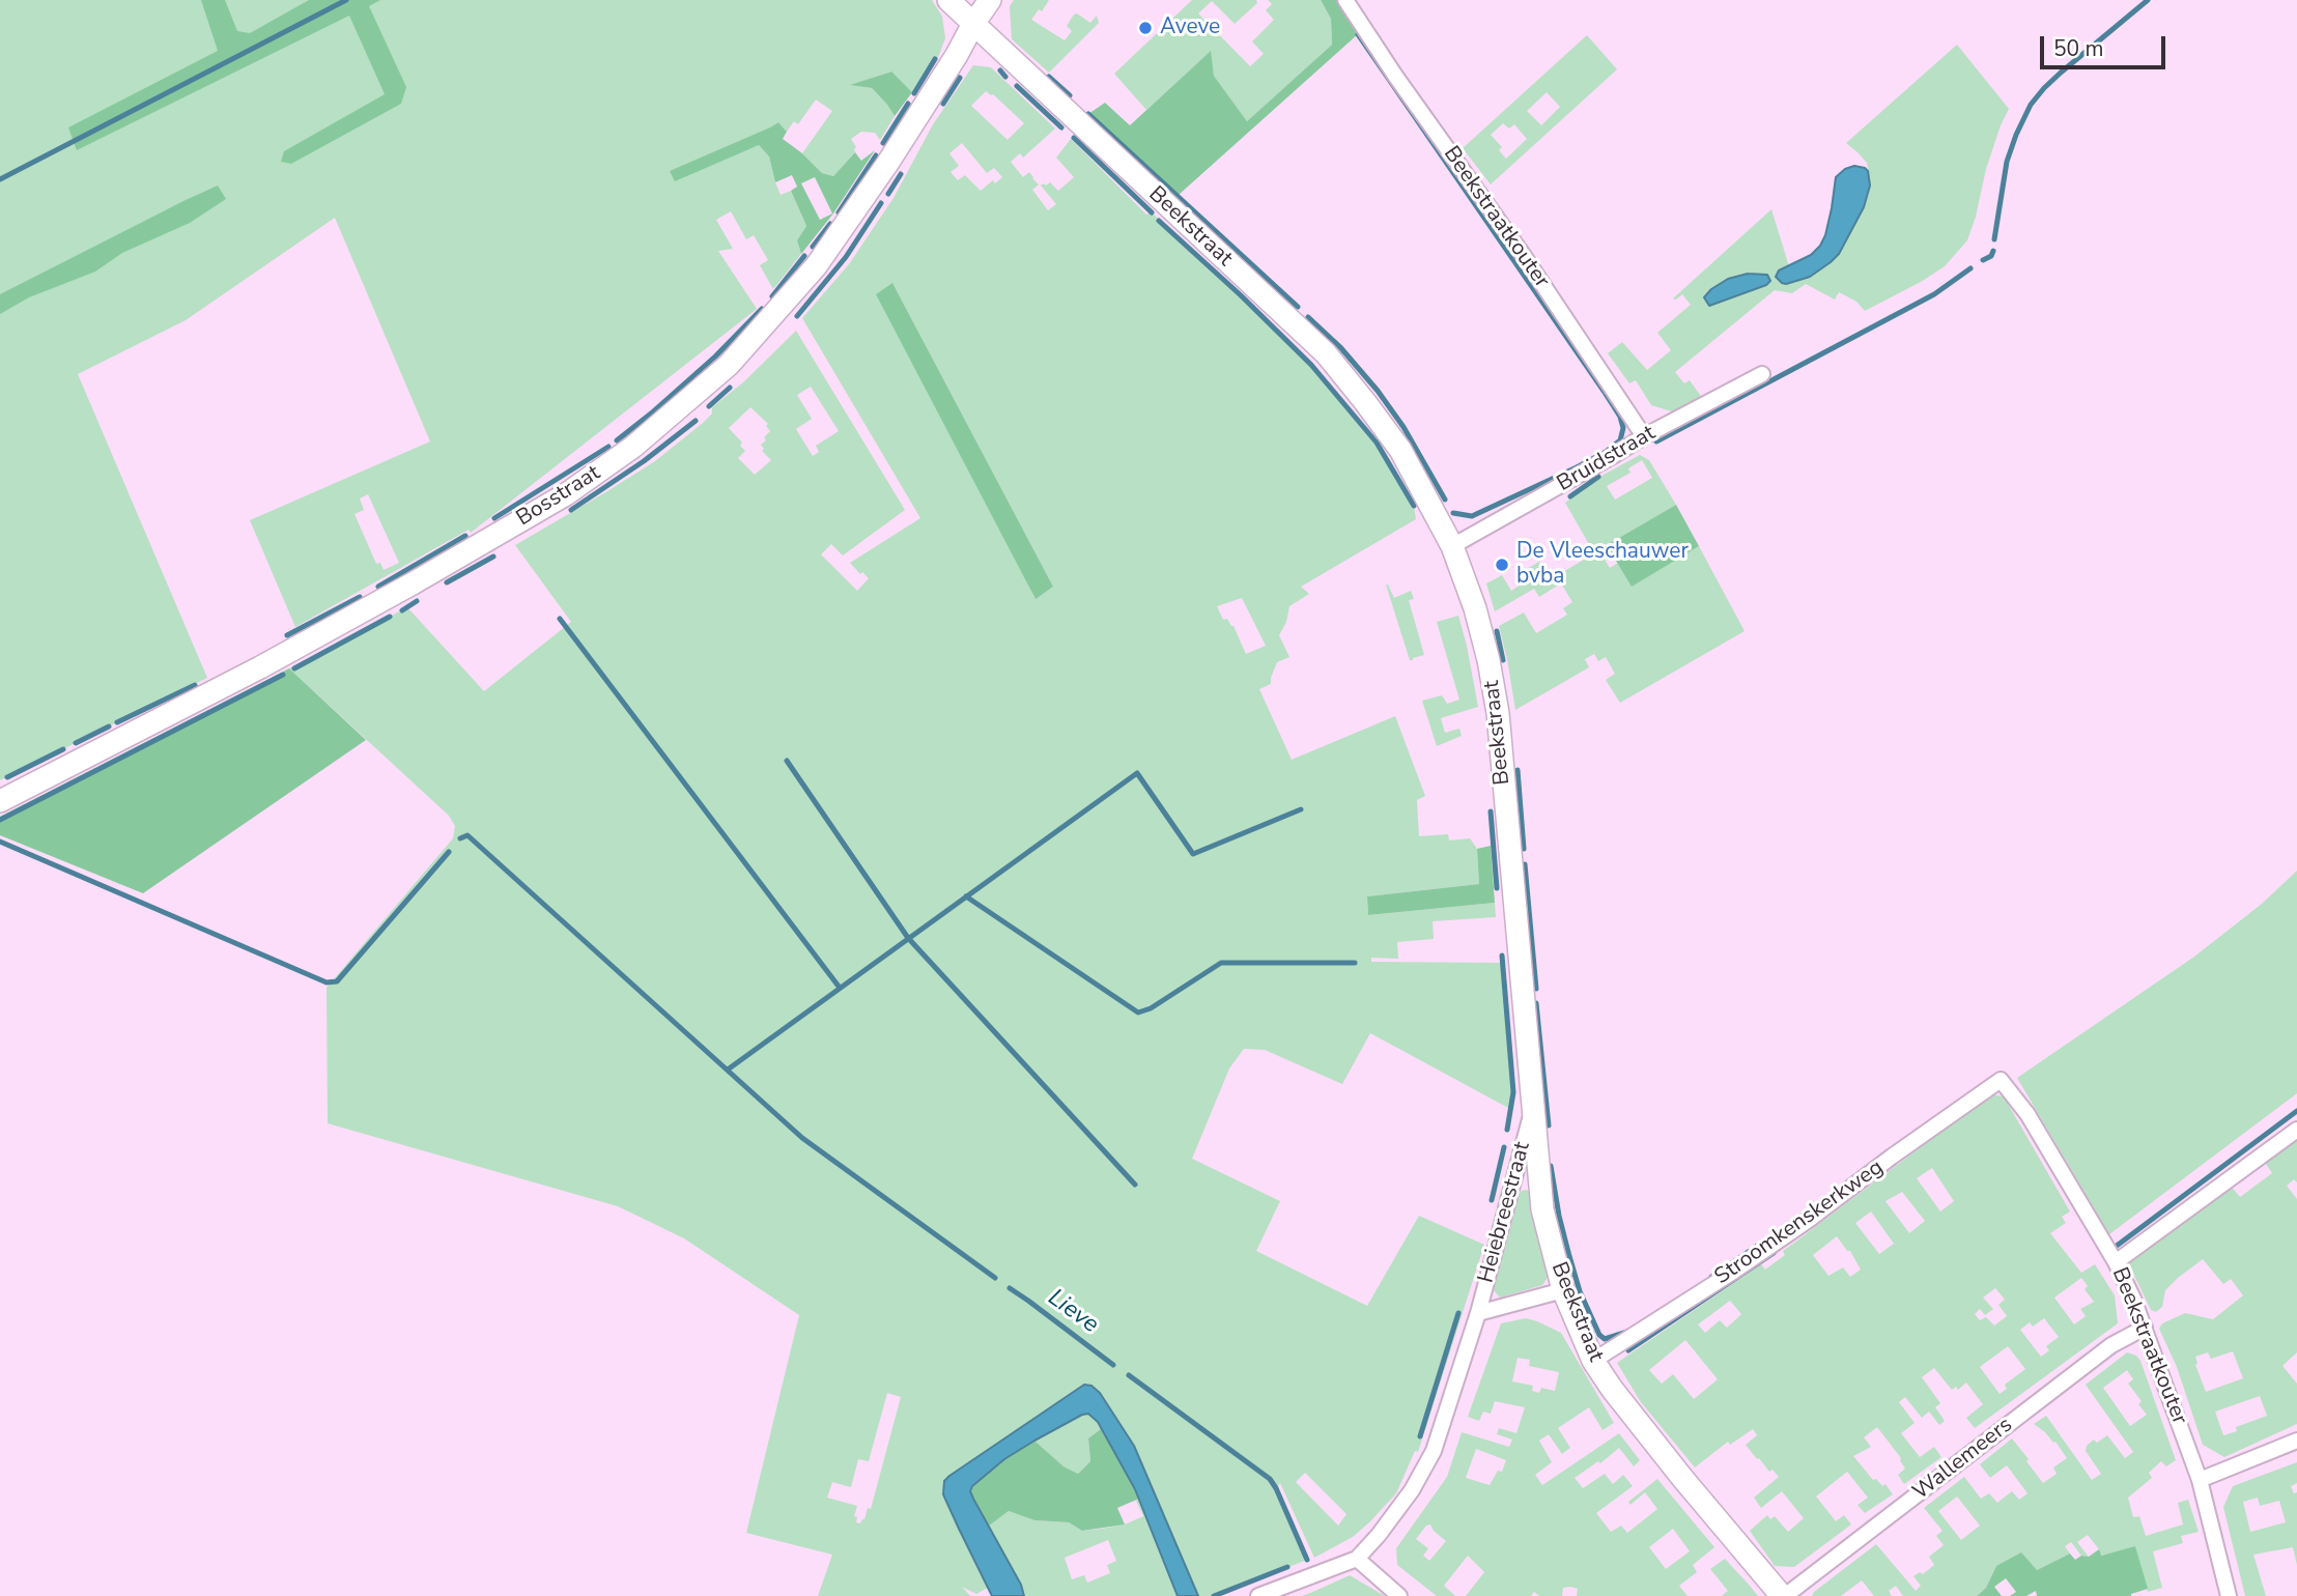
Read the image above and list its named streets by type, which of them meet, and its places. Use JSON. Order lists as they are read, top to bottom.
{
  "streets": {
    "street": [
      "Beekstraatkouter",
      "Beekstraat",
      "Bruidstraat",
      "Bosstraat",
      "Heiebreestraat",
      "Stroomkenskerkweg",
      "Wallemeers"
    ]
  },
  "crossings": [
    ["Beekstraatkouter", "Bruidstraat"],
    ["Beekstraatkouter", "Stroomkenskerkweg"],
    ["Beekstraatkouter", "Wallemeers"],
    ["Beekstraat", "Bruidstraat"],
    ["Beekstraat", "Bosstraat"],
    ["Beekstraat", "Heiebreestraat"],
    ["Beekstraat", "Stroomkenskerkweg"],
    ["Beekstraat", "Wallemeers"]
  ],
  "water": ["Lieve"],
  "places": ["Aveve", "De Vleeschauwer bvba"],
  "scale_bar": "50 m"
}
